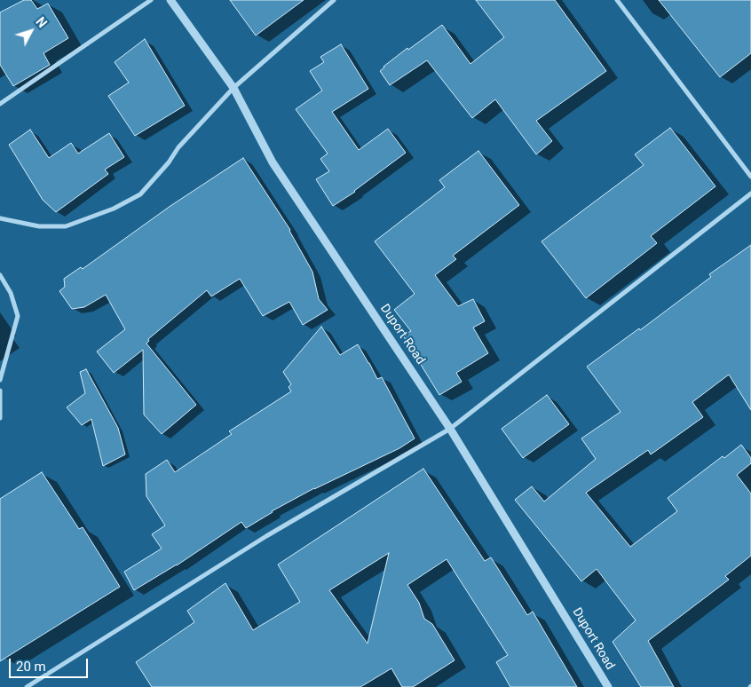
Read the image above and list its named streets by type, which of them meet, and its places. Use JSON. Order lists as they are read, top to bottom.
{
  "streets": {
    "street": ["Duport Road"]
  },
  "scale_bar": "20 m",
  "north": "top right"
}
